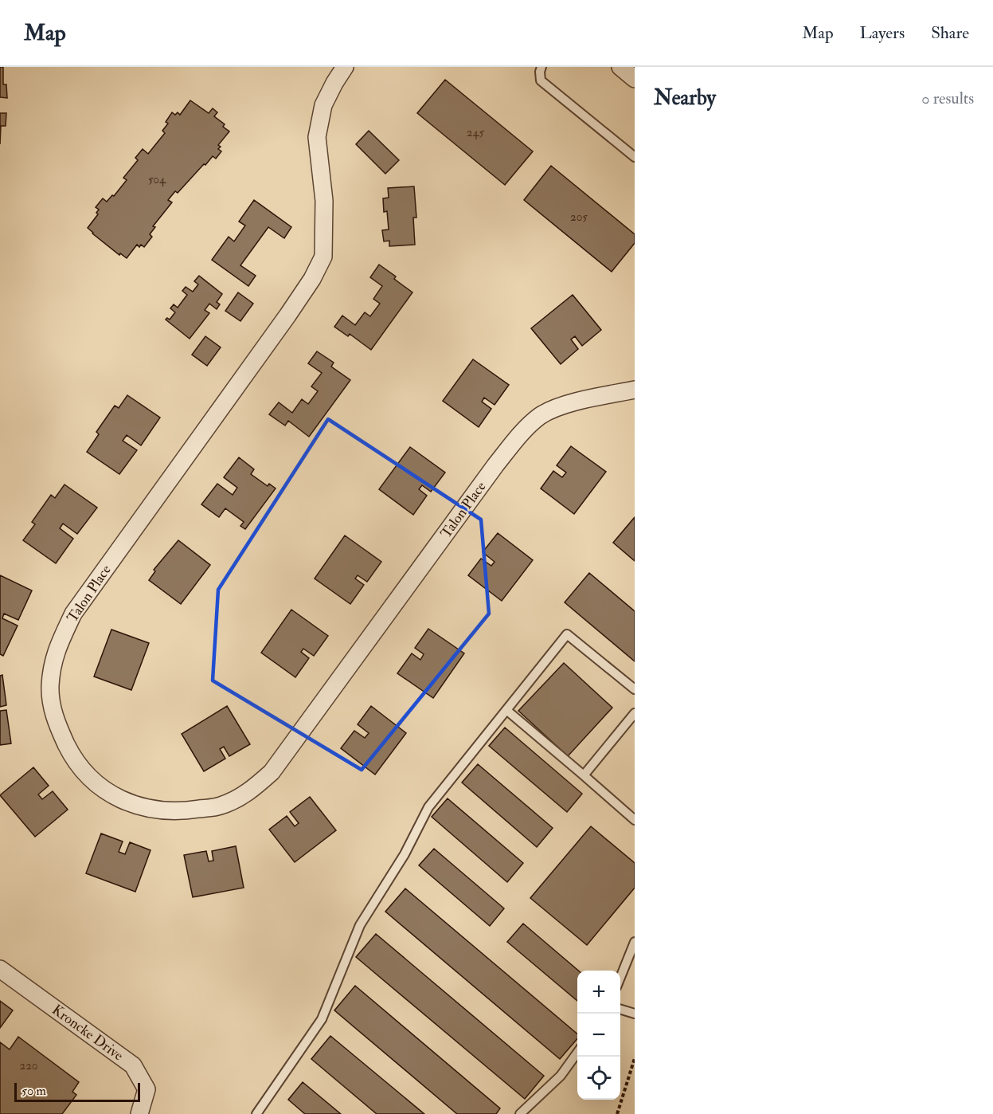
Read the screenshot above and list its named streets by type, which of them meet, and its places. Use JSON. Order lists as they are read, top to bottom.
{
  "streets": {
    "street": ["Talon Place", "Kroncke Drive"]
  },
  "house_numbers": [
    "245",
    "504",
    "205",
    "220"
  ],
  "scale_bar": "50 m",
  "page": {
    "header": "Map",
    "nav": ["Map", "Layers", "Share"],
    "heading": ["Nearby", "0 results"],
    "map_buttons": ["+", "−"],
    "scale": "50 m"
  }
}
